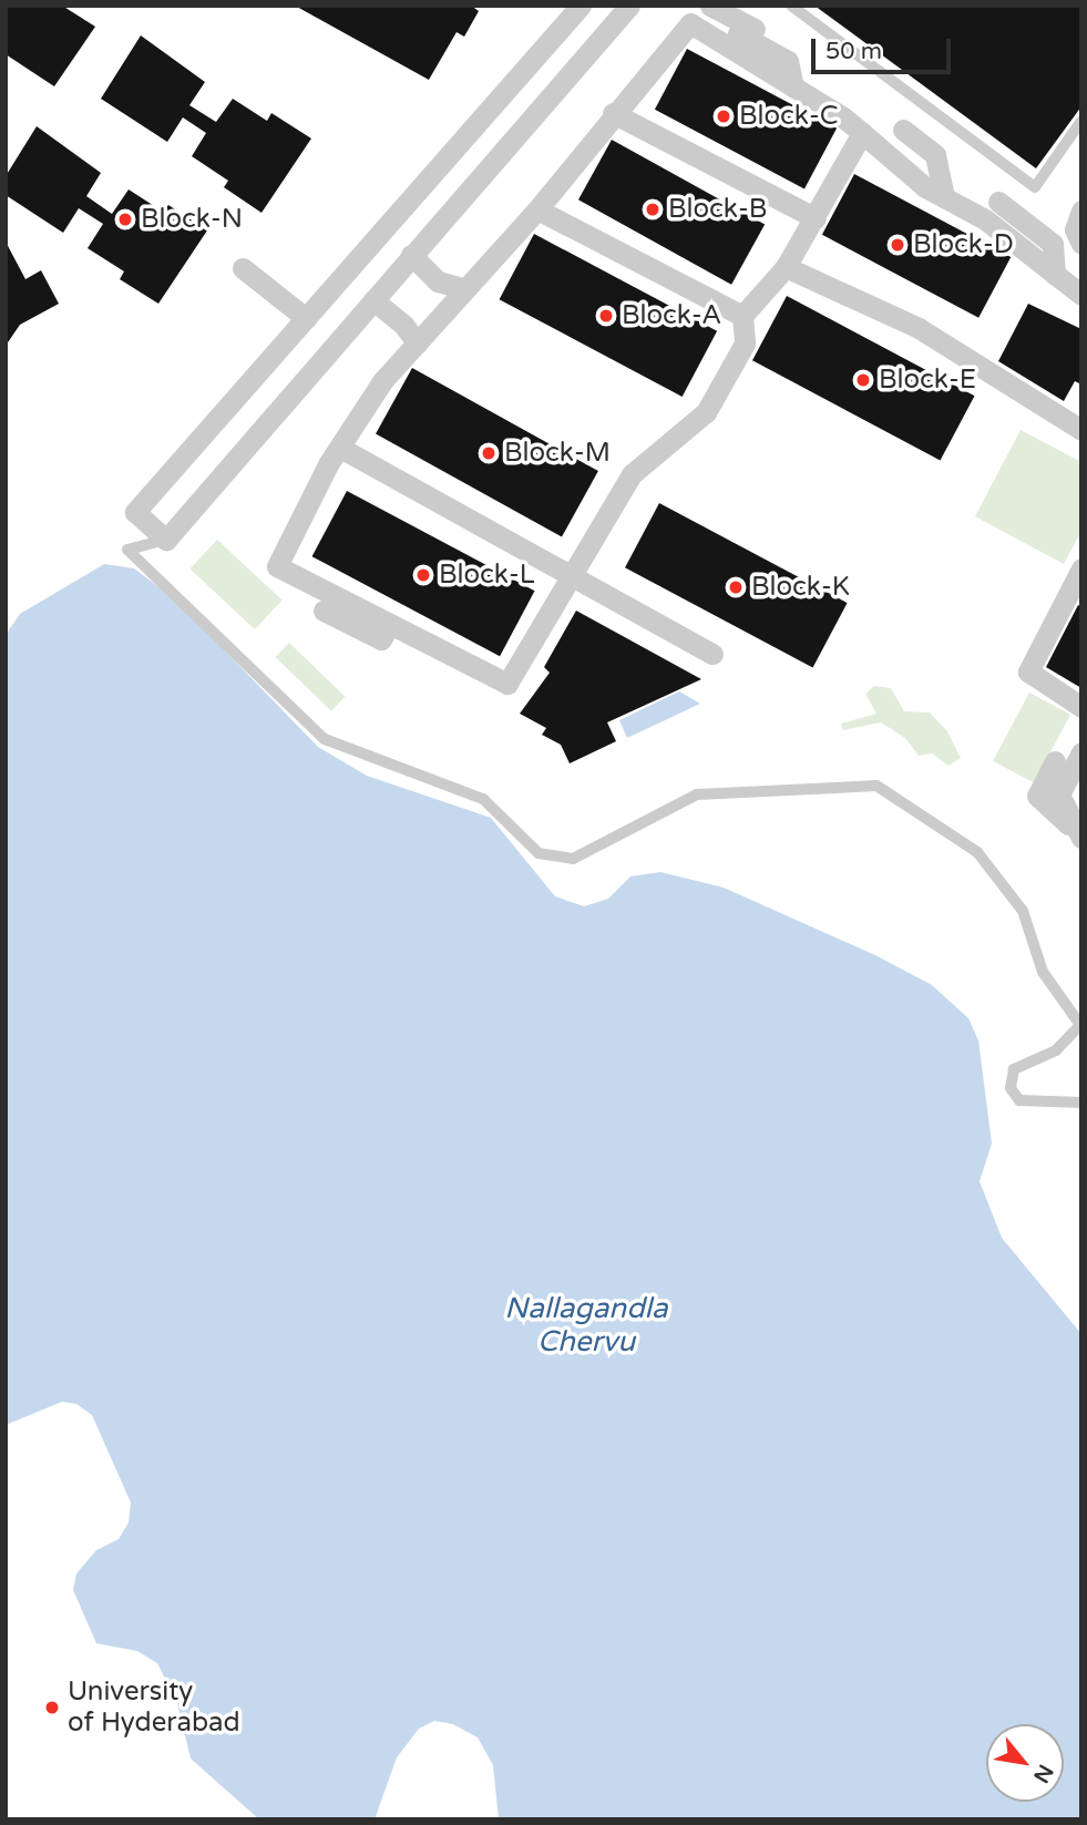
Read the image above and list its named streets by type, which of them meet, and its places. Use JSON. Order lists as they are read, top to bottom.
{
  "water": ["Nallagandla Chervu"],
  "places": [
    "Block-C",
    "Block-B",
    "Block-N",
    "Block-D",
    "Block-A",
    "Block-E",
    "Block-M",
    "Block-L",
    "Block-K",
    "University of Hyderabad"
  ],
  "scale_bar": "50 m",
  "north": "bottom right"
}
